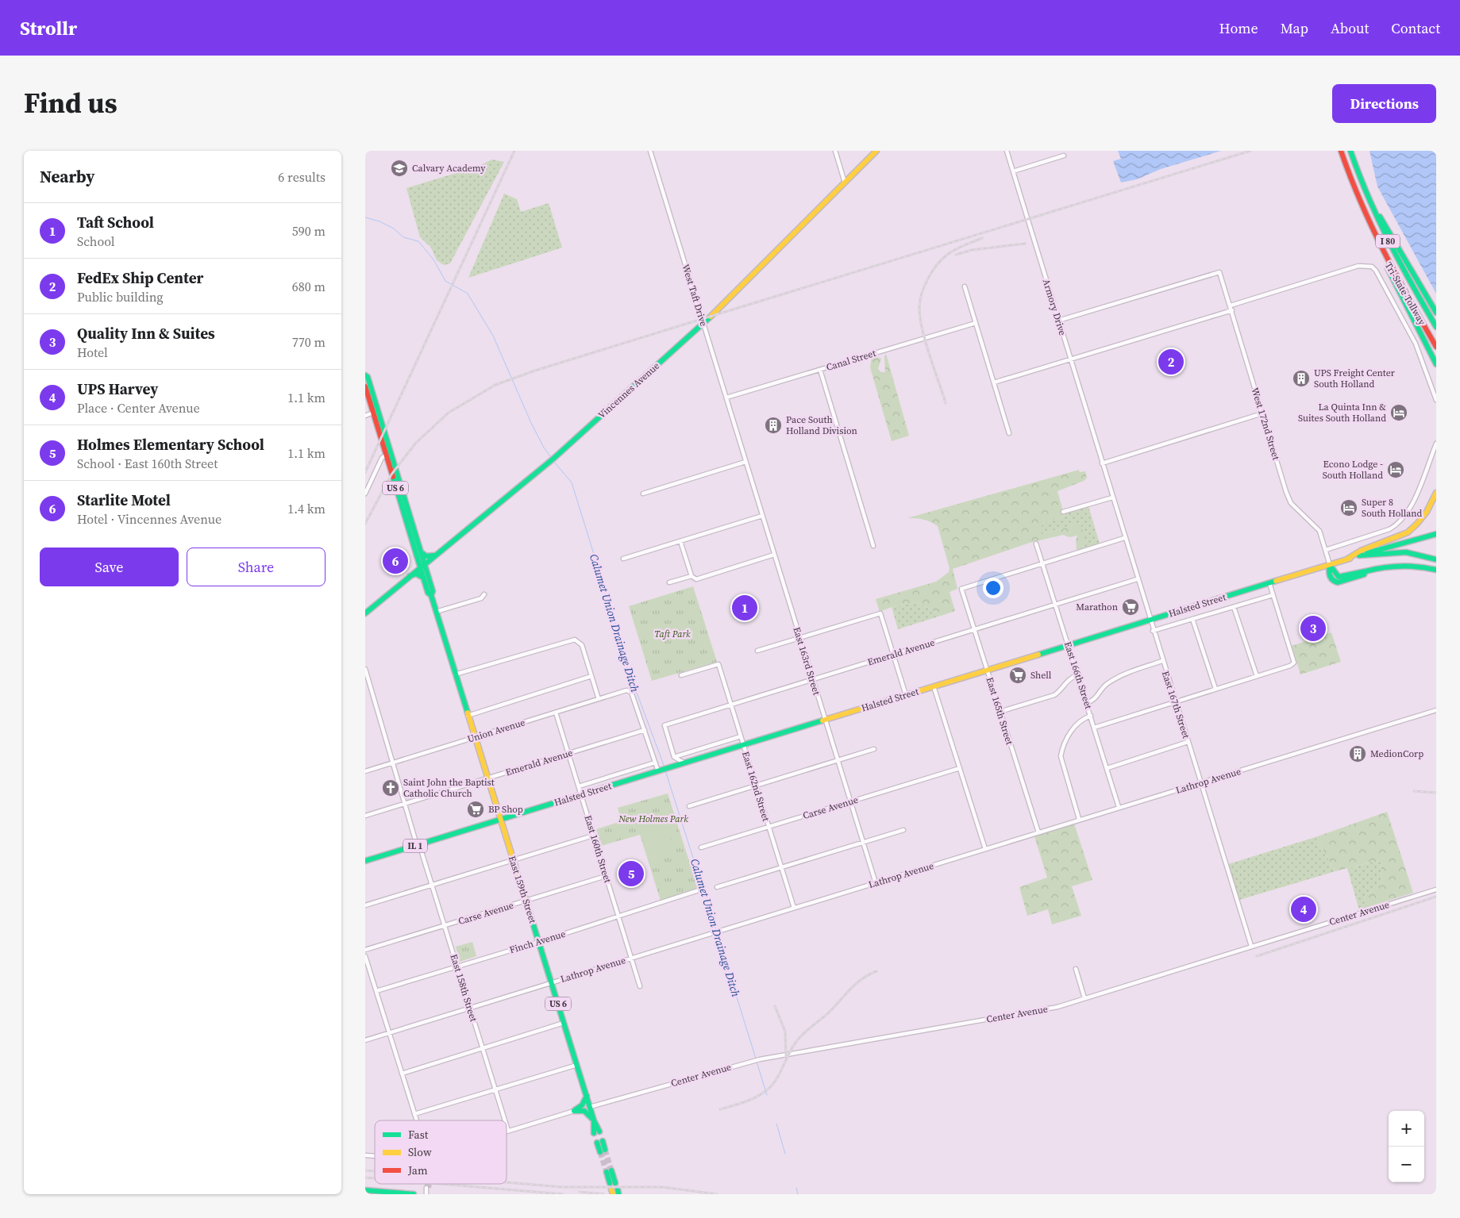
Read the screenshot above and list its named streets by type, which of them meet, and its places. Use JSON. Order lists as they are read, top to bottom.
{
  "streets": {
    "main road": [
      "I 80",
      "Tri-State Tollway",
      "Vincennes Avenue",
      "US 6",
      "Halsted Street",
      "IL 1",
      "East 159th Street"
    ],
    "street": [
      "West Taft Drive",
      "Armory Drive",
      "Canal Street",
      "West 172nd Street",
      "Emerald Avenue",
      "East 163rd Street",
      "East 166th Street",
      "East 167th Street",
      "East 165th Street",
      "Union Avenue",
      "Lathrop Avenue",
      "East 162nd Street",
      "Carse Avenue",
      "East 160th Street",
      "Center Avenue",
      "Finch Avenue",
      "East 158th Street"
    ]
  },
  "crossings": [
    ["West Taft Drive", "Canal Street"],
    ["West Taft Drive", "Vincennes Avenue"],
    ["West Taft Drive", "East 163rd Street"],
    ["Armory Drive", "West 172nd Street"],
    ["Armory Drive", "East 167th Street"],
    ["Vincennes Avenue", "US 6"],
    ["West 172nd Street", "Halsted Street"],
    ["US 6", "East 159th Street"],
    ["Halsted Street", "East 163rd Street"],
    ["Halsted Street", "East 166th Street"],
    ["Halsted Street", "East 167th Street"],
    ["Halsted Street", "East 165th Street"],
    ["Halsted Street", "East 162nd Street"],
    ["Halsted Street", "East 160th Street"],
    ["Halsted Street", "East 159th Street"],
    ["Halsted Street", "East 158th Street"],
    ["Emerald Avenue", "East 163rd Street"],
    ["Emerald Avenue", "East 166th Street"],
    ["Emerald Avenue", "East 167th Street"],
    ["Emerald Avenue", "East 165th Street"],
    ["Emerald Avenue", "Union Avenue"],
    ["Emerald Avenue", "East 162nd Street"],
    ["Emerald Avenue", "East 160th Street"],
    ["Emerald Avenue", "East 159th Street"],
    ["Emerald Avenue", "East 158th Street"],
    ["East 163rd Street", "Lathrop Avenue"],
    ["East 163rd Street", "Carse Avenue"],
    ["East 166th Street", "East 165th Street"],
    ["East 166th Street", "Lathrop Avenue"],
    ["East 167th Street", "Lathrop Avenue"],
    ["East 167th Street", "Center Avenue"],
    ["East 165th Street", "Lathrop Avenue"],
    ["Union Avenue", "East 160th Street"],
    ["Union Avenue", "East 159th Street"],
    ["Union Avenue", "East 158th Street"],
    ["Lathrop Avenue", "East 162nd Street"],
    ["Lathrop Avenue", "East 160th Street"],
    ["Lathrop Avenue", "East 159th Street"],
    ["Lathrop Avenue", "East 158th Street"],
    ["East 162nd Street", "Carse Avenue"],
    ["Carse Avenue", "East 160th Street"],
    ["Carse Avenue", "East 159th Street"],
    ["Carse Avenue", "East 158th Street"],
    ["East 160th Street", "Finch Avenue"],
    ["East 159th Street", "Center Avenue"],
    ["East 159th Street", "Finch Avenue"],
    ["Finch Avenue", "East 158th Street"]
  ],
  "water": ["Calumet Union Drainage Ditch"],
  "parks": ["Taft Park", "New Holmes Park"],
  "places": {
    "school or university": ["Calvary Academy"],
    "building": ["UPS Freight Center South Holland", "Pace South Holland Division", "MedionCorp"],
    "hotel": ["La Quinta Inn & Suites South Holland", "Econo Lodge - South Holland", "Super 8 South Holland"],
    "supermarket": ["Marathon", "Shell", "BP Shop"],
    "church": ["Saint John the Baptist Catholic Church"]
  },
  "legend": ["Fast", "Slow", "Jam"],
  "page": {
    "header": "Strollr",
    "nav": [
      "Home",
      "Map",
      "About",
      "Contact"
    ],
    "title": "Find us",
    "buttons": [
      "Directions",
      ["Save", "Share"]
    ],
    "heading": ["Nearby", "6 results"],
    "list": [
      {
        "mark": "1",
        "name": "Taft School",
        "note": "School",
        "value": "590 m"
      },
      {
        "mark": "2",
        "name": "FedEx Ship Center",
        "note": "Public building",
        "value": "680 m"
      },
      {
        "mark": "3",
        "name": "Quality Inn & Suites",
        "note": "Hotel",
        "value": "770 m"
      },
      {
        "mark": "4",
        "name": "UPS Harvey",
        "note": "Place · Center Avenue",
        "value": "1.1 km"
      },
      {
        "mark": "5",
        "name": "Holmes Elementary School",
        "note": "School · East 160th Street",
        "value": "1.1 km"
      },
      {
        "mark": "6",
        "name": "Starlite Motel",
        "note": "Hotel · Vincennes Avenue",
        "value": "1.4 km"
      }
    ],
    "pins": [
      "2",
      "6",
      "1",
      "3",
      "5",
      "4"
    ],
    "map_buttons": ["+", "−"]
  }
}
